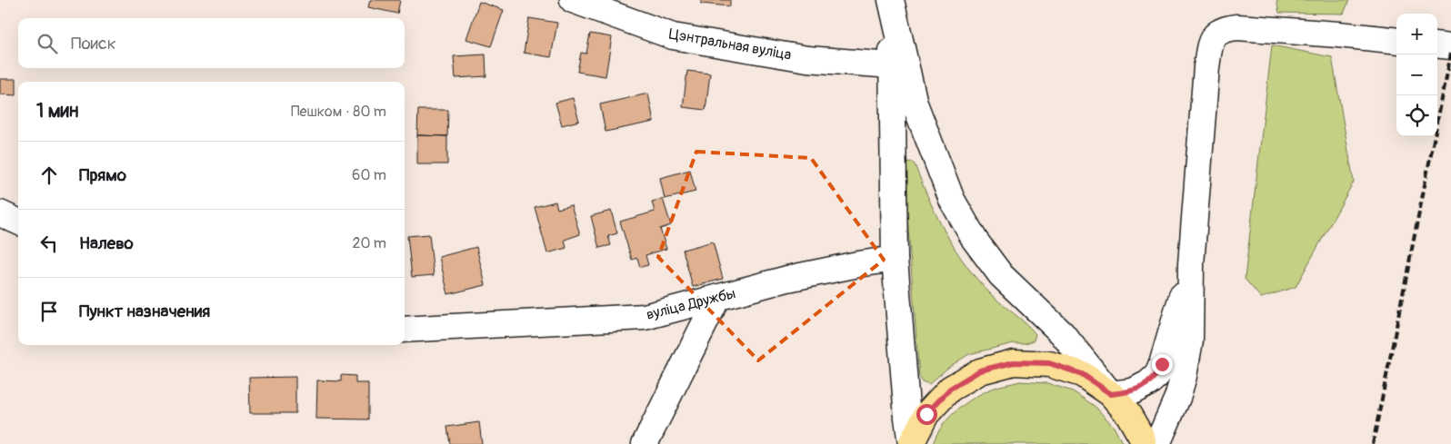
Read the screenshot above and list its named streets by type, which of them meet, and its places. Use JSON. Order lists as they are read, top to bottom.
{
  "streets": {
    "street": ["Цэнтральная вуліца", "вуліца Дружбы"]
  },
  "page": {
    "map_buttons": ["+", "−"],
    "search": "Поиск",
    "heading": ["1 мин", "Пешком · 80 m"],
    "list": [
      ["Прямо", "60 m"],
      ["Налево", "20 m"],
      "Пункт назначения"
    ]
  }
}
